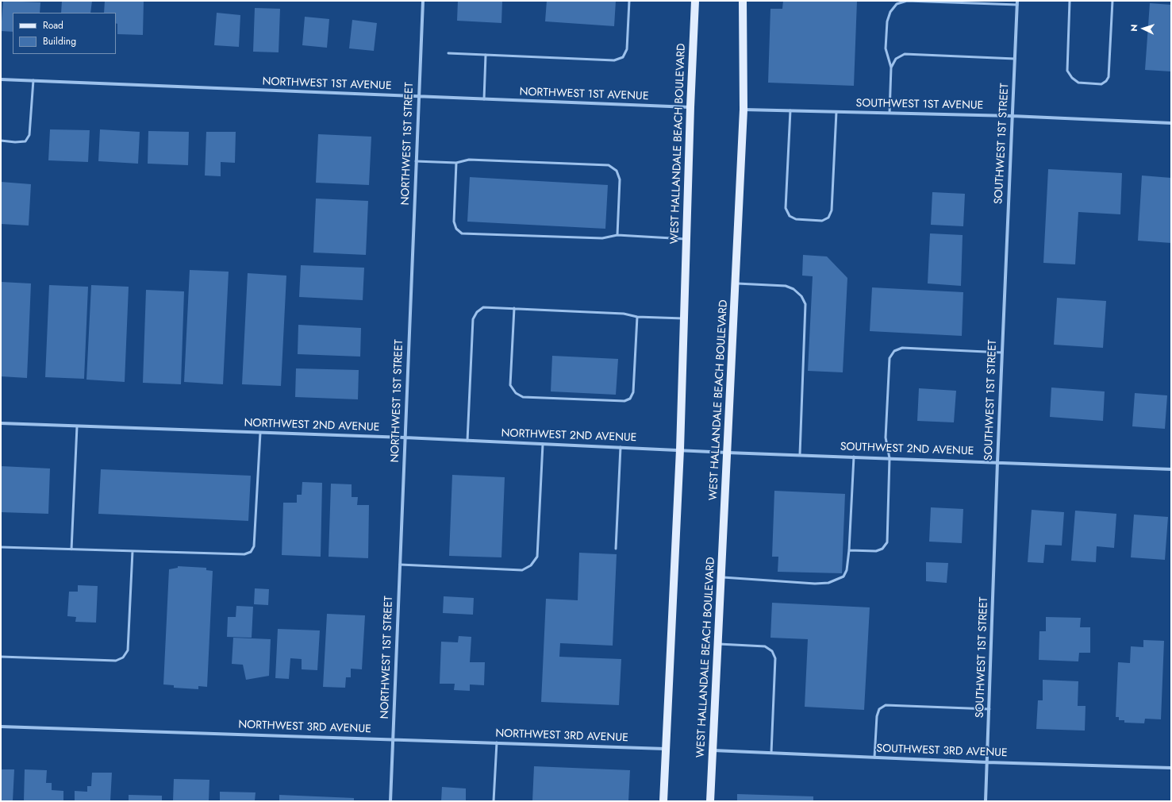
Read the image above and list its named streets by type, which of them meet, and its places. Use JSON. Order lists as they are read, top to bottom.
{
  "streets": {
    "main road": ["WEST HALLANDALE BEACH BOULEVARD"],
    "street": [
      "NORTHWEST 1ST AVENUE",
      "SOUTHWEST 1ST AVENUE",
      "NORTHWEST 1ST STREET",
      "SOUTHWEST 1ST STREET",
      "NORTHWEST 2ND AVENUE",
      "SOUTHWEST 2ND AVENUE",
      "NORTHWEST 3RD AVENUE",
      "SOUTHWEST 3RD AVENUE"
    ]
  },
  "crossings": [
    ["NORTHWEST 1ST AVENUE", "NORTHWEST 1ST STREET"],
    ["NORTHWEST 1ST AVENUE", "WEST HALLANDALE BEACH BOULEVARD"],
    ["SOUTHWEST 1ST AVENUE", "WEST HALLANDALE BEACH BOULEVARD"],
    ["SOUTHWEST 1ST AVENUE", "SOUTHWEST 1ST STREET"],
    ["NORTHWEST 1ST STREET", "NORTHWEST 2ND AVENUE"],
    ["NORTHWEST 1ST STREET", "NORTHWEST 3RD AVENUE"],
    ["WEST HALLANDALE BEACH BOULEVARD", "NORTHWEST 2ND AVENUE"],
    ["WEST HALLANDALE BEACH BOULEVARD", "SOUTHWEST 2ND AVENUE"],
    ["WEST HALLANDALE BEACH BOULEVARD", "NORTHWEST 3RD AVENUE"],
    ["WEST HALLANDALE BEACH BOULEVARD", "SOUTHWEST 3RD AVENUE"],
    ["SOUTHWEST 1ST STREET", "SOUTHWEST 2ND AVENUE"],
    ["SOUTHWEST 1ST STREET", "SOUTHWEST 3RD AVENUE"],
    ["NORTHWEST 2ND AVENUE", "SOUTHWEST 2ND AVENUE"]
  ],
  "legend": ["Road", "Building"],
  "north": "left"
}
